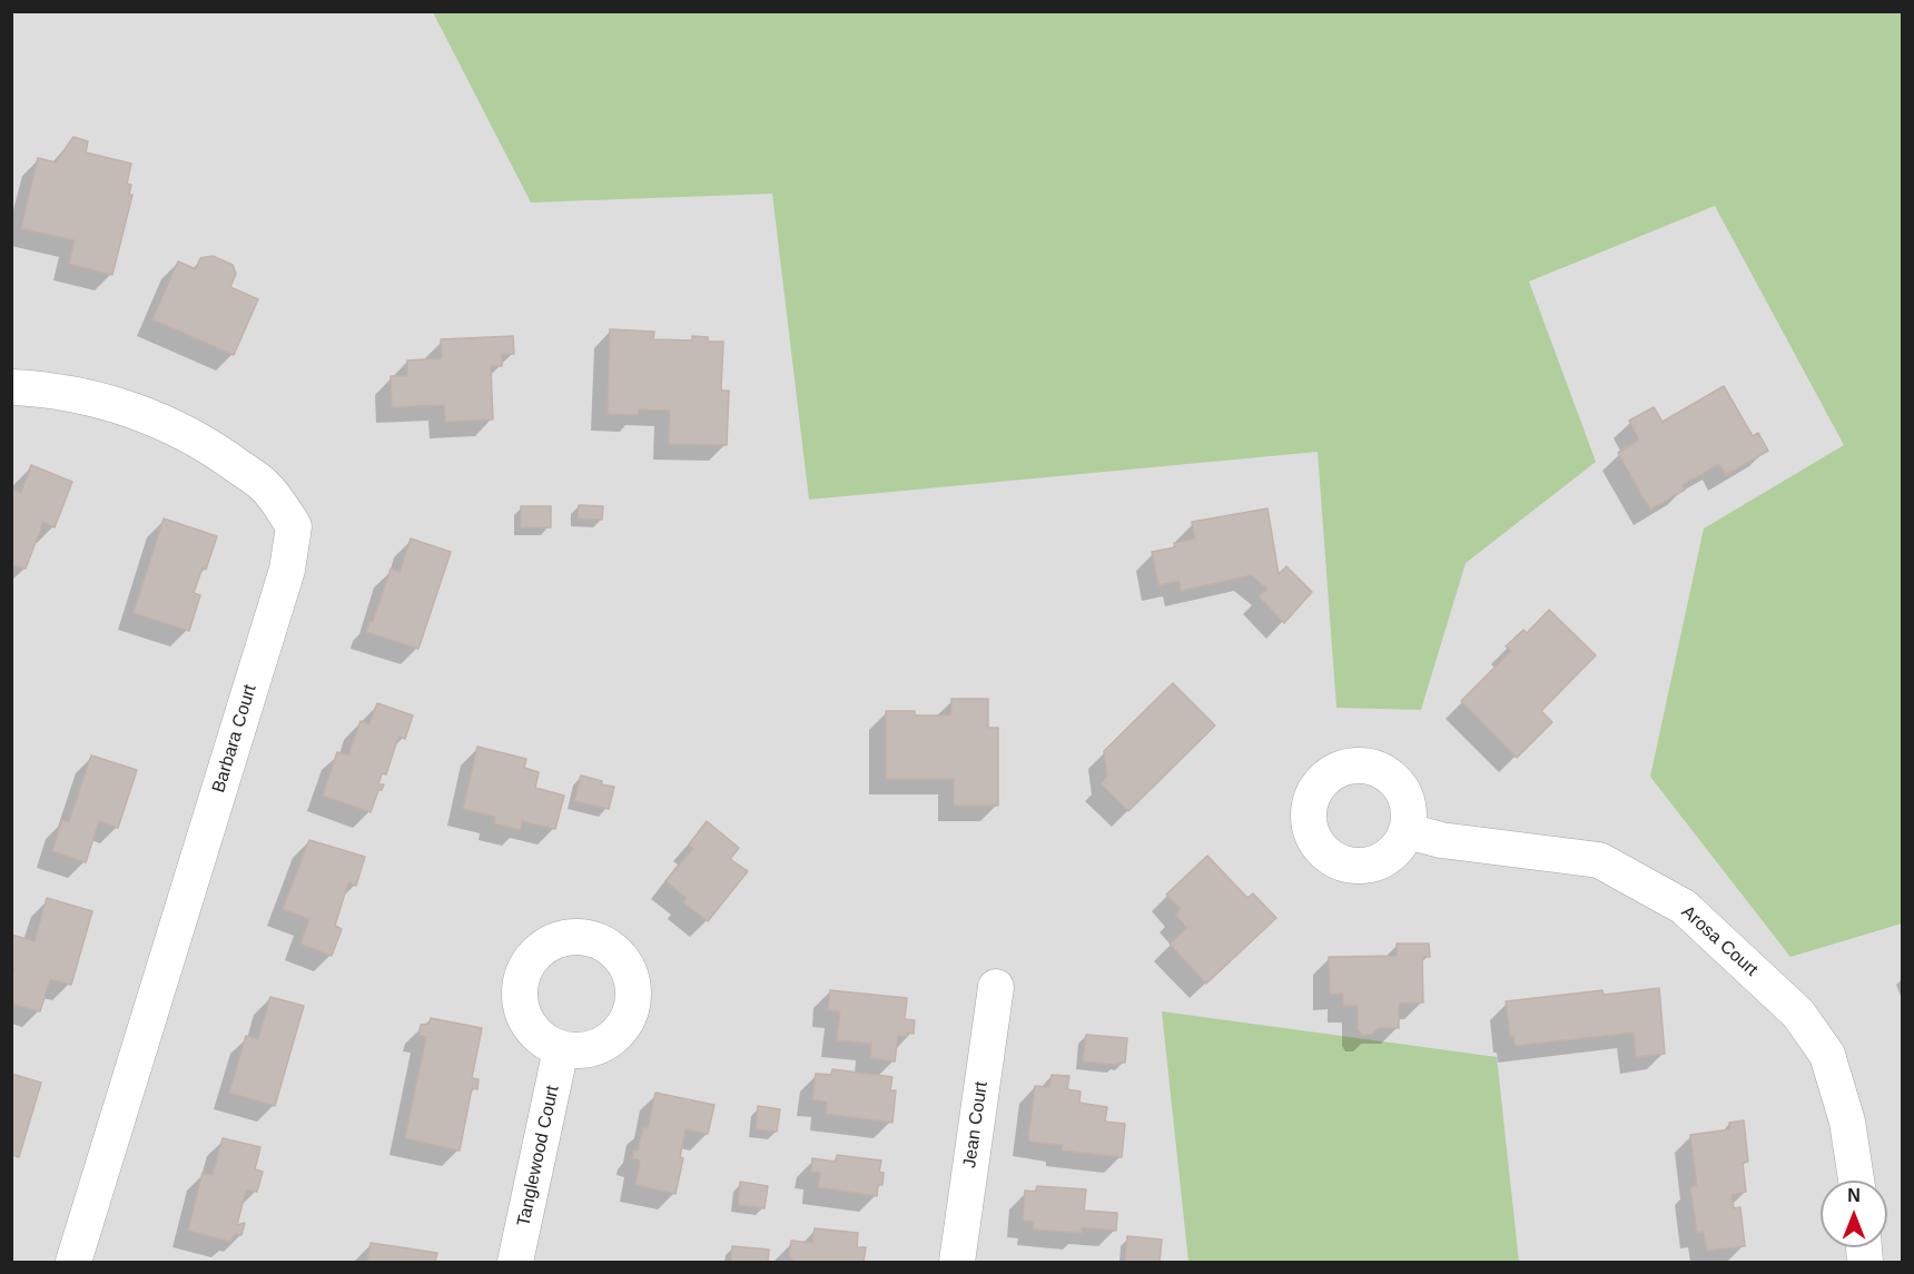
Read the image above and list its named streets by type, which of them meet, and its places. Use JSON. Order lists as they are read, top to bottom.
{
  "streets": {
    "street": [
      "Barbara Court",
      "Arosa Court",
      "Jean Court",
      "Tanglewood Court"
    ]
  },
  "north": "top"
}
